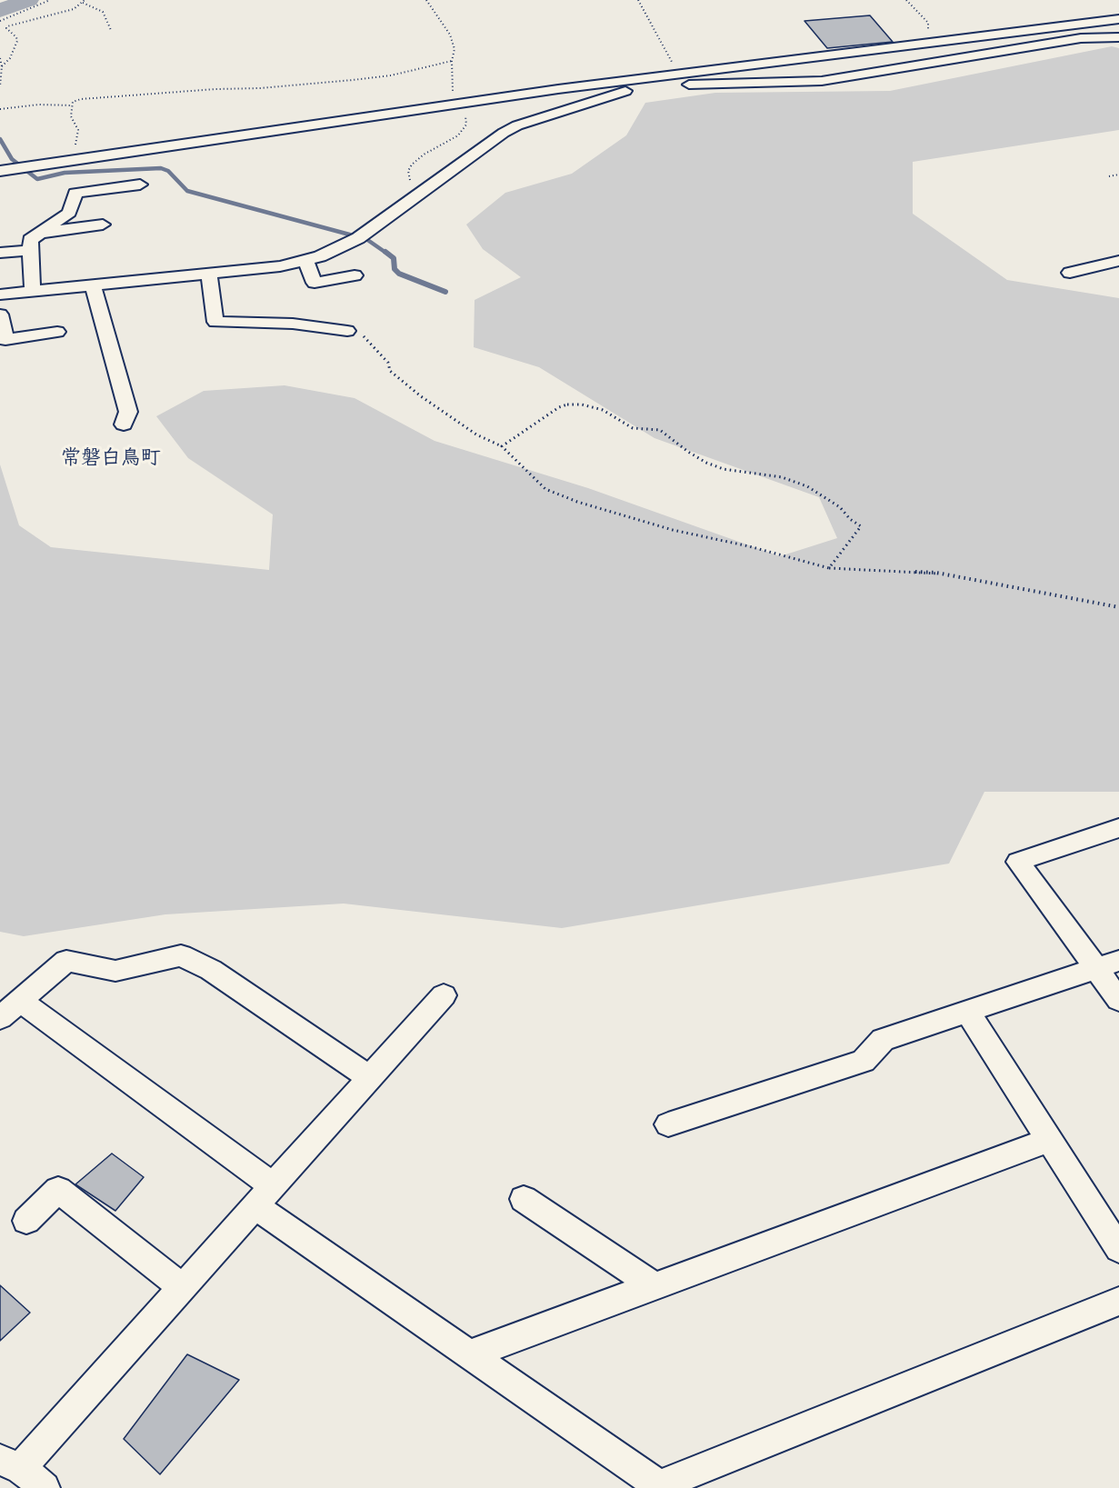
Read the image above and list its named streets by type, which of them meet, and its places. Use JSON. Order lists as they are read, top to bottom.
{
  "districts": ["常磐白鳥町"]
}
